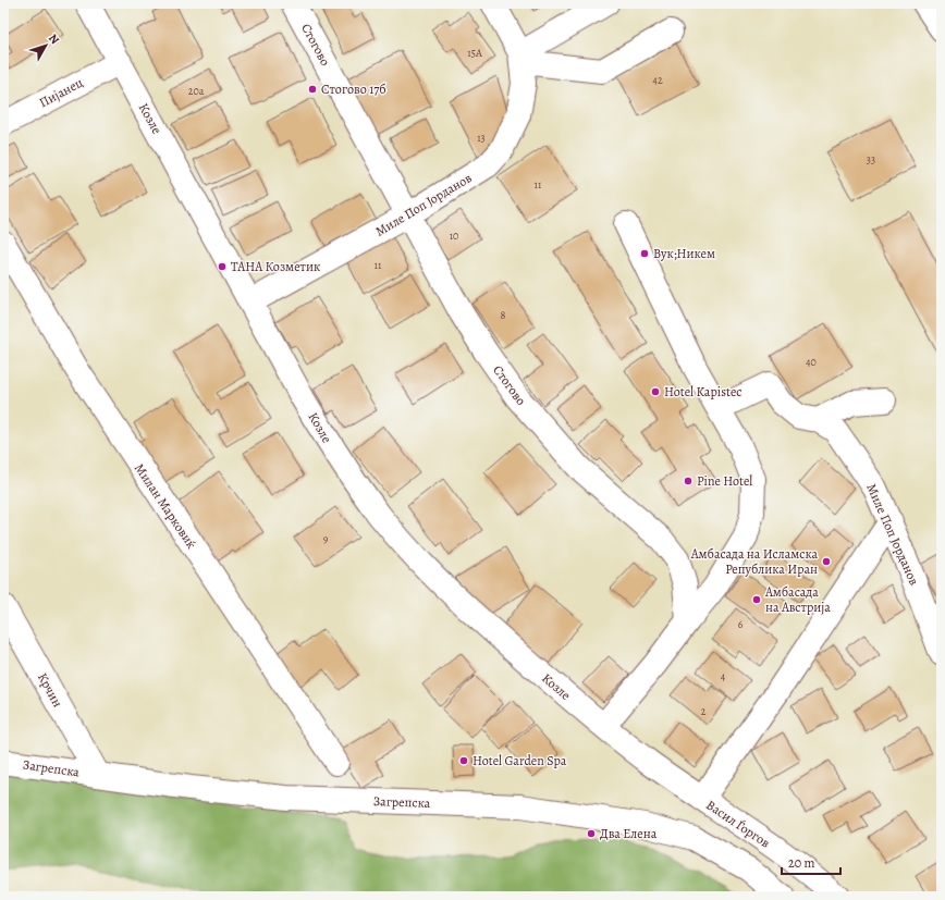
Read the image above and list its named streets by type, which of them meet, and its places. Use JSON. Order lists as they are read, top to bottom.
{
  "streets": {
    "street": [
      "Стогово",
      "Пијанец",
      "Козле",
      "Миле Поп Јорданов",
      "Милан Марковиќ",
      "Крчин",
      "Загрепска",
      "Васил Ѓоргов"
    ]
  },
  "crossings": [
    ["Стогово", "Миле Поп Јорданов"],
    ["Пијанец", "Козле"],
    ["Козле", "Миле Поп Јорданов"],
    ["Козле", "Васил Ѓоргов"],
    ["Крчин", "Загрепска"]
  ],
  "places": [
    "Стогово 17б",
    "Вук;Никем",
    "ТАНА Козметик",
    "Hotel Kapistec",
    "Pine Hotel",
    "Амбасада на Исламска Република Иран",
    "Амбасада на Австрија",
    "Hotel Garden Spa",
    "Два Елена"
  ],
  "house_numbers": [
    "15А",
    "42",
    "20a",
    "13",
    "33",
    "11",
    "10",
    "11",
    "8",
    "40",
    "9",
    "6",
    "4",
    "2"
  ],
  "scale_bar": "20 m",
  "north": "top right"
}
